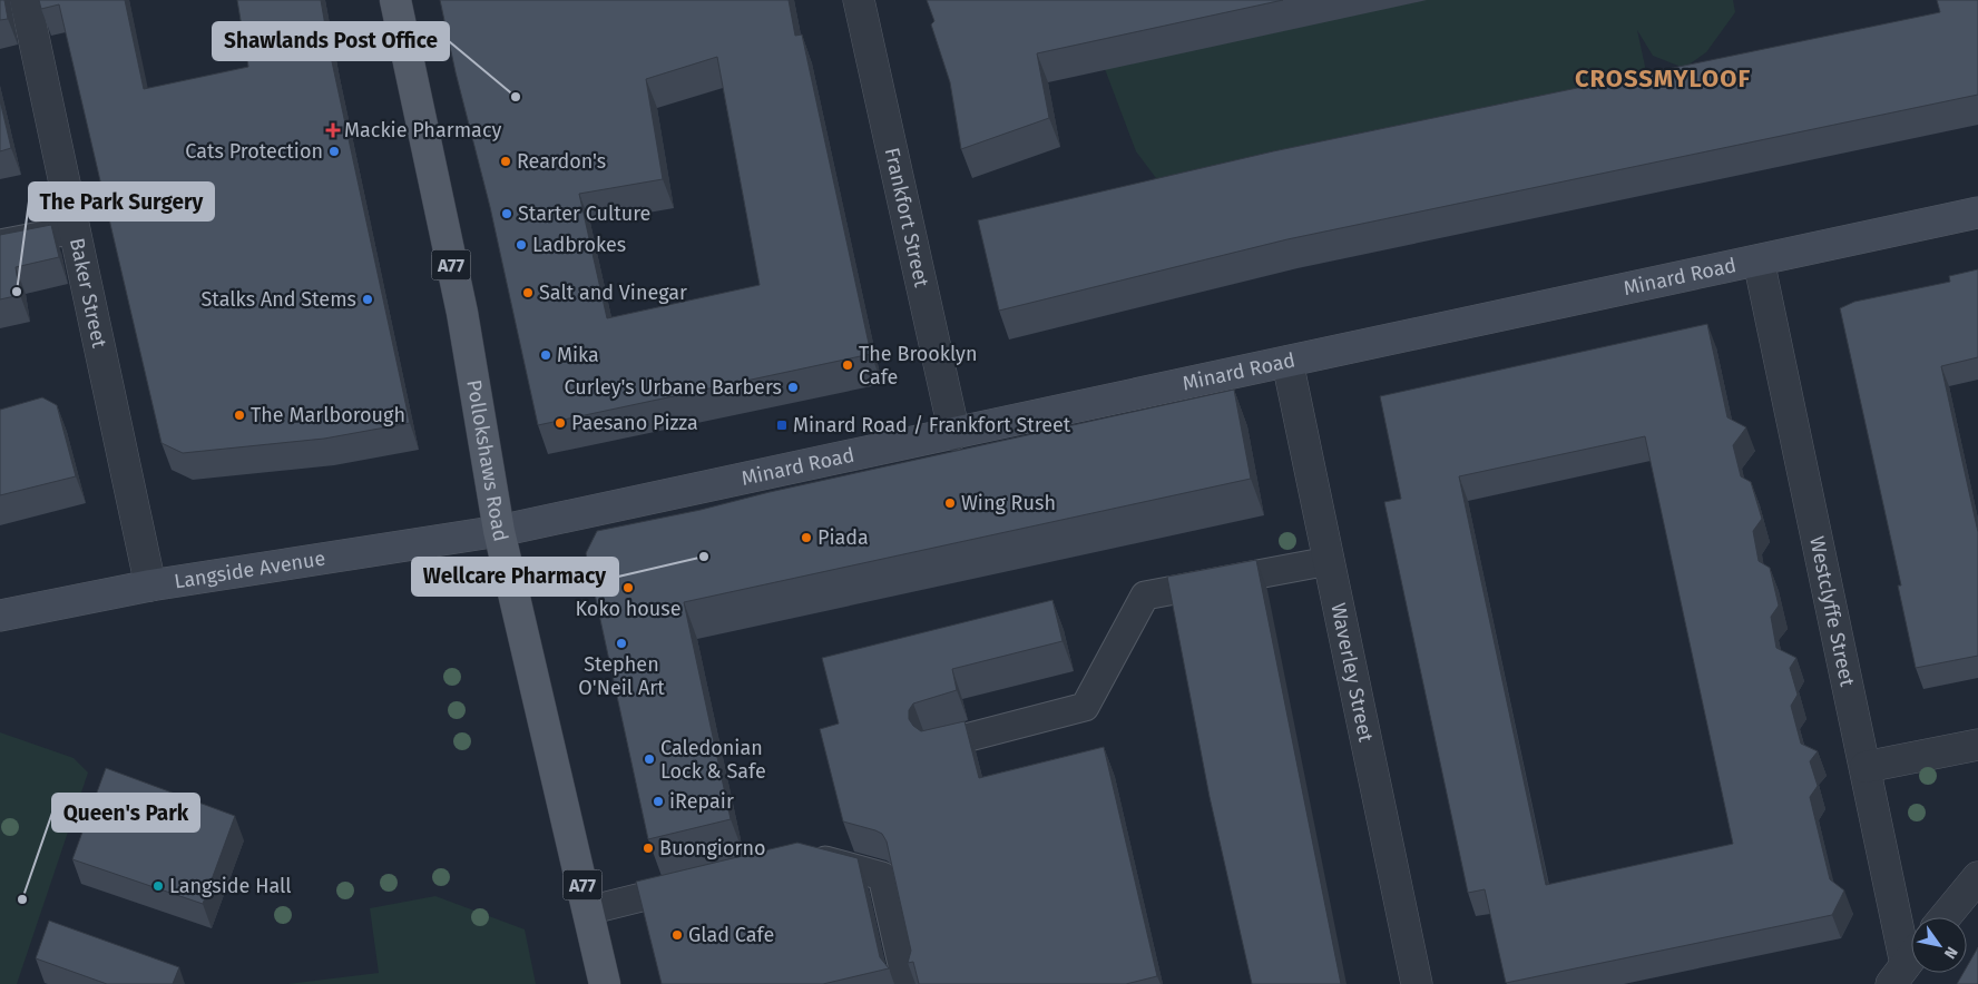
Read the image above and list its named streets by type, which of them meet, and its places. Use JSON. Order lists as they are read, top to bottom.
{
  "streets": {
    "main road": [
      "A77",
      "Minard Road",
      "Pollokshaws Road",
      "Langside Avenue"
    ],
    "street": [
      "Frankfort Street",
      "Baker Street",
      "Westclyffe Street",
      "Waverley Street"
    ]
  },
  "crossings": [
    ["Frankfort Street", "Minard Road"],
    ["Minard Road", "Pollokshaws Road"],
    ["Minard Road", "Langside Avenue"],
    ["Minard Road", "Westclyffe Street"],
    ["Minard Road", "Waverley Street"],
    ["Baker Street", "Langside Avenue"],
    ["Pollokshaws Road", "Langside Avenue"]
  ],
  "districts": ["CROSSMYLOOF"],
  "places": {
    "other": [
      "Shawlands Post Office",
      "Cats Protection",
      "Reardon's",
      "Starter Culture",
      "Ladbrokes",
      "The Park Surgery",
      "Salt and Vinegar",
      "Stalks And Stems",
      "Mika",
      "The Brooklyn Cafe",
      "Curley's Urbane Barbers",
      "The Marlborough",
      "Paesano Pizza",
      "Wing Rush",
      "Piada",
      "Wellcare Pharmacy",
      "Koko house",
      "Stephen O'Neil Art",
      "Caledonian Lock & Safe",
      "iRepair",
      "Buongiorno",
      "Langside Hall",
      "Queen's Park",
      "Glad Cafe"
    ],
    "health": ["Mackie Pharmacy"],
    "transit": ["Minard Road / Frankfort Street"]
  },
  "north": "bottom right"
}
